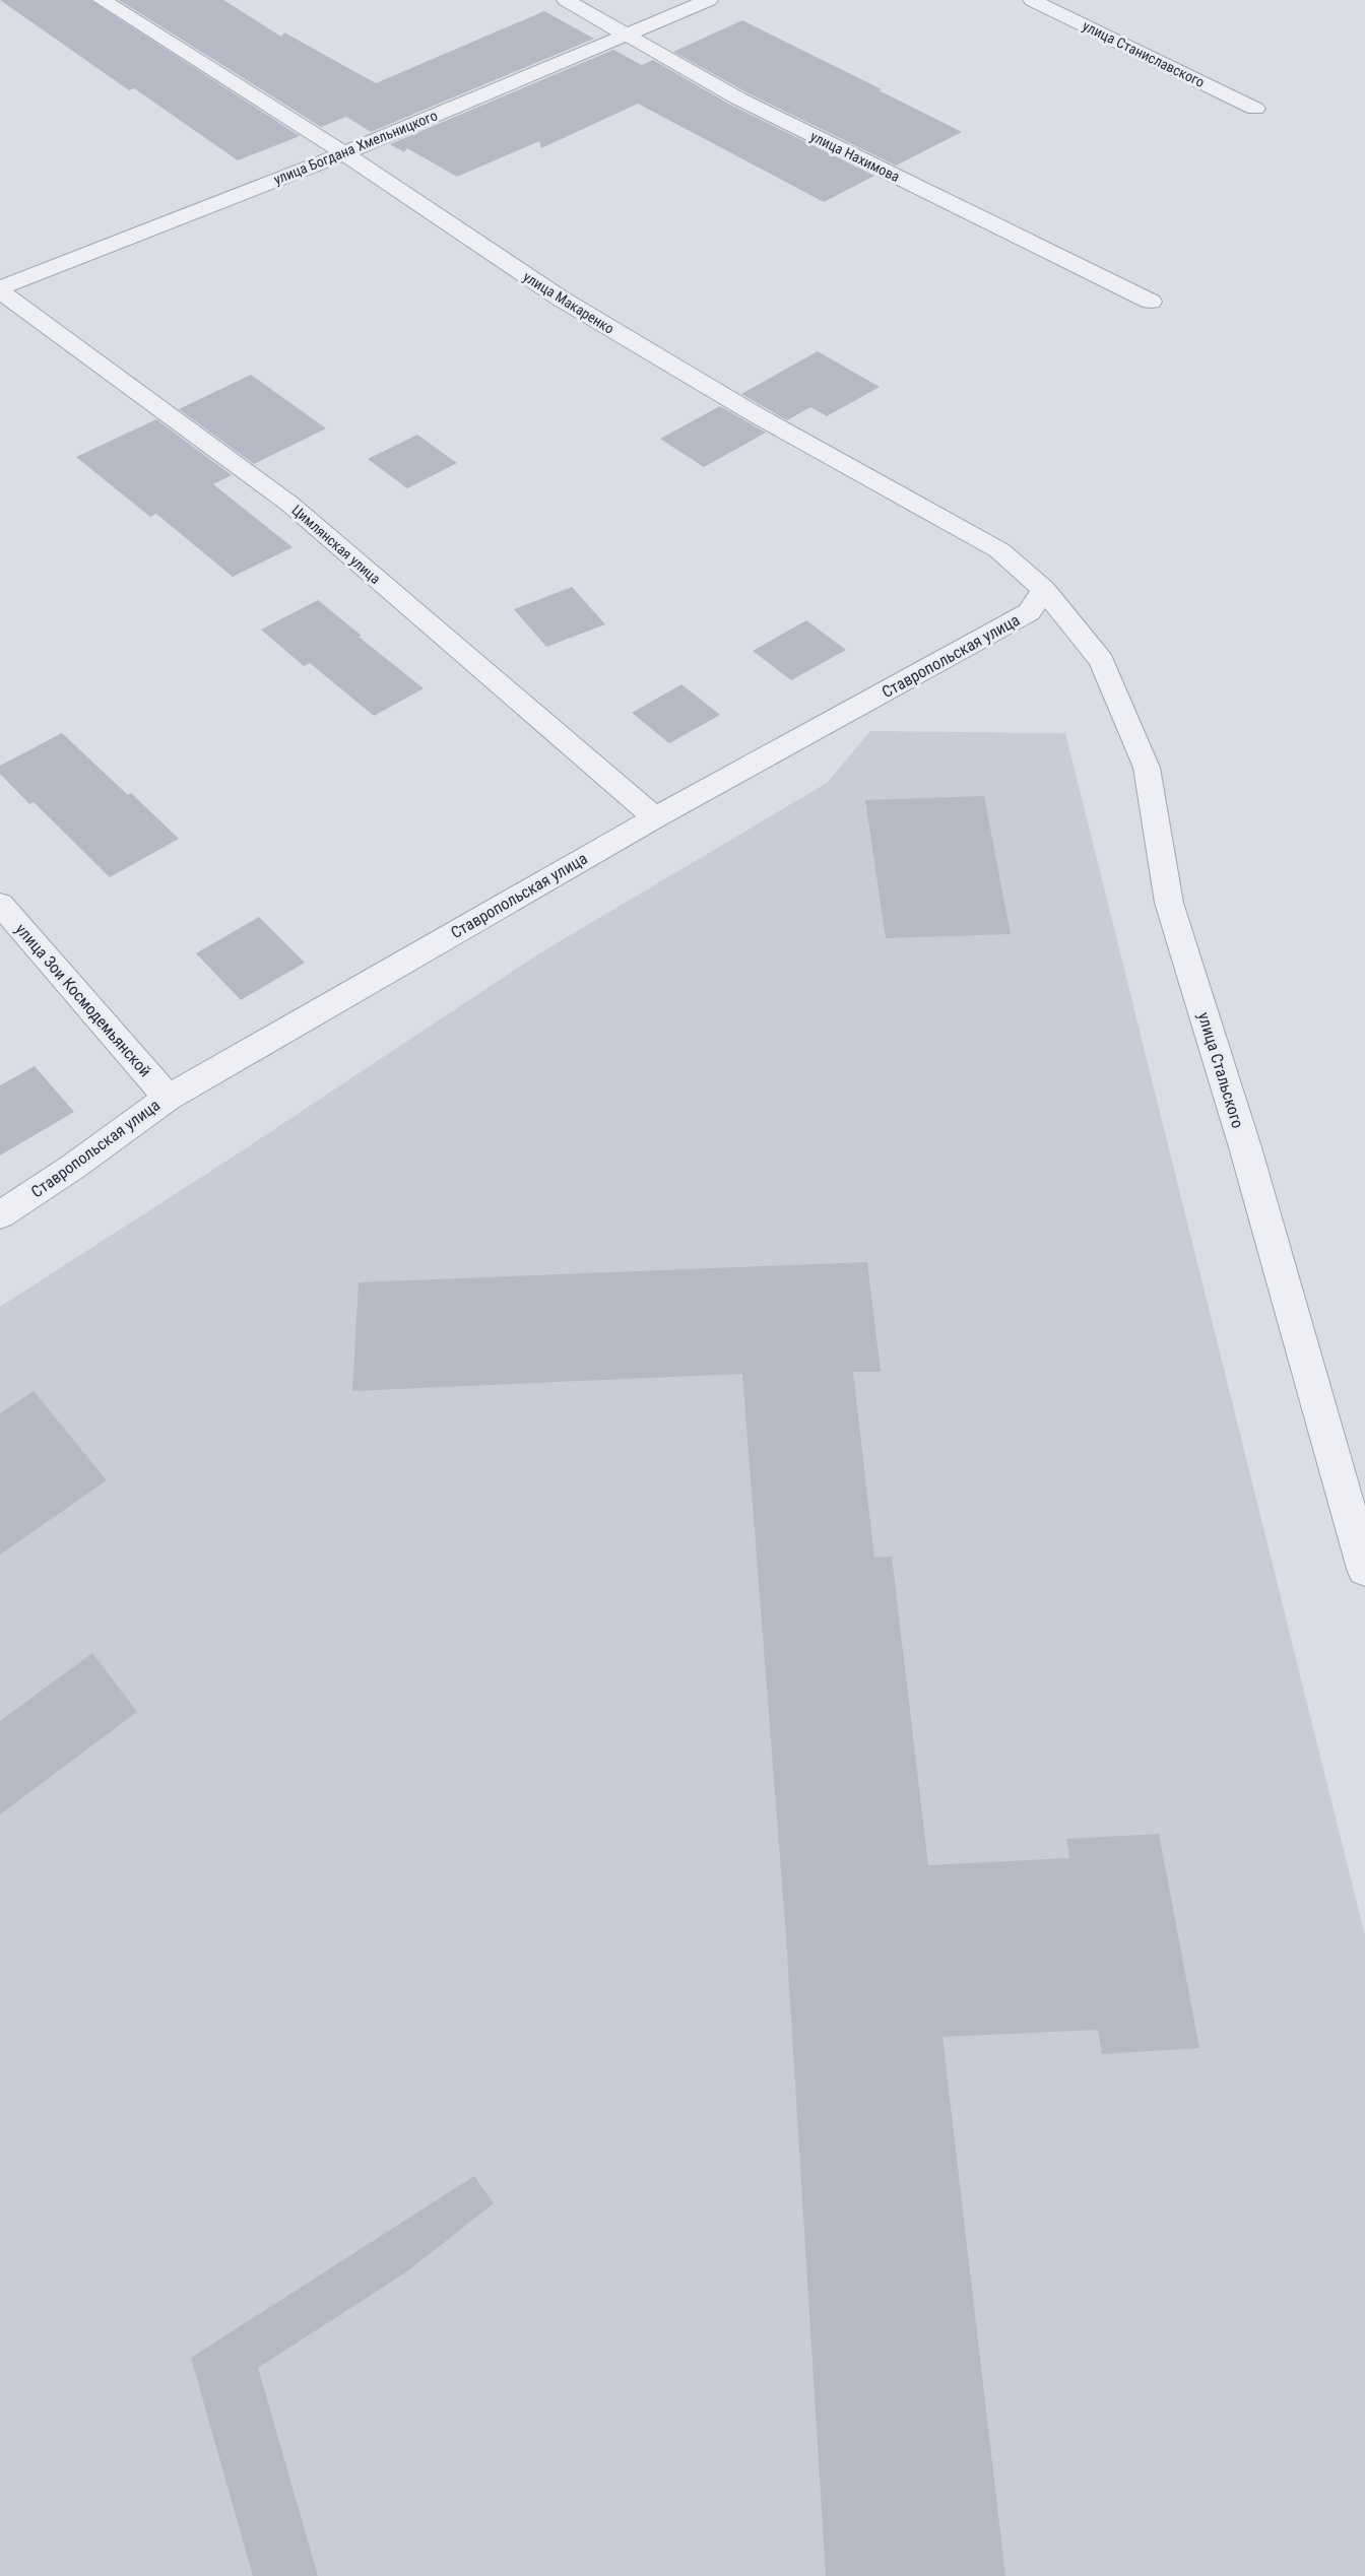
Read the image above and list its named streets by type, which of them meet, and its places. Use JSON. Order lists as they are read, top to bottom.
{
  "streets": {
    "street": [
      "улица Станиславского",
      "улица Богдана Хмельницкого",
      "улица Нахимова",
      "улица Макаренко",
      "Цимлянская улица",
      "Ставропольская улица",
      "улица Зои Космодемьянской",
      "улица Стальского"
    ]
  },
  "crossings": [
    ["улица Богдана Хмельницкого", "улица Нахимова"],
    ["улица Богдана Хмельницкого", "улица Макаренко"],
    ["улица Богдана Хмельницкого", "Цимлянская улица"],
    ["улица Макаренко", "Ставропольская улица"],
    ["улица Макаренко", "улица Стальского"],
    ["Цимлянская улица", "Ставропольская улица"],
    ["Ставропольская улица", "улица Зои Космодемьянской"],
    ["Ставропольская улица", "улица Стальского"]
  ]
}
